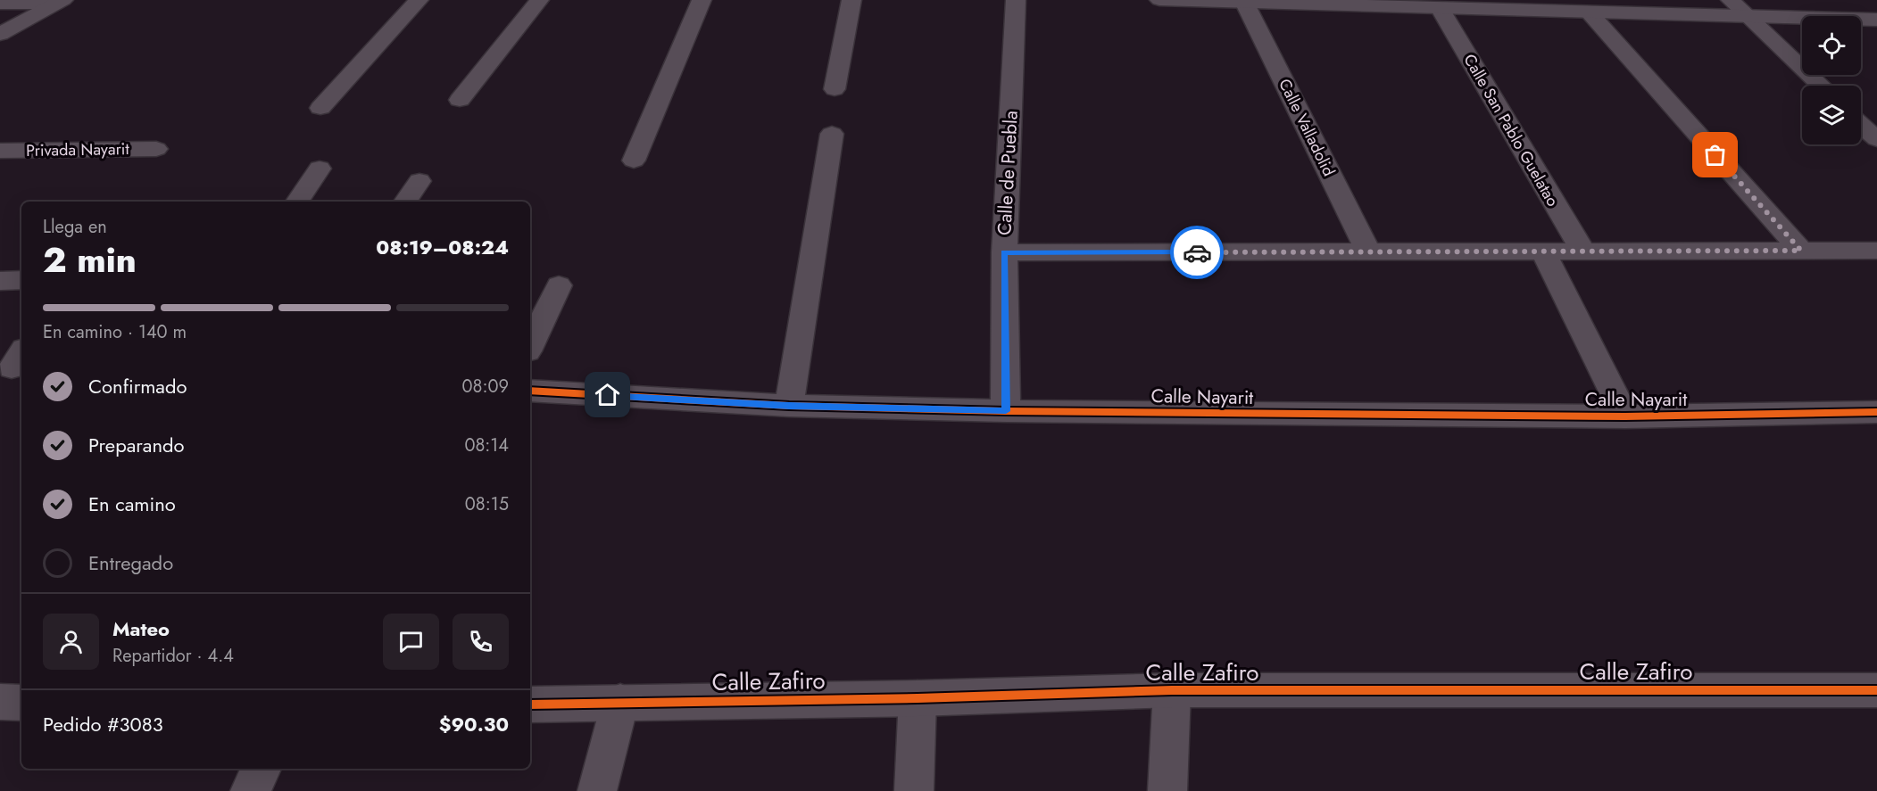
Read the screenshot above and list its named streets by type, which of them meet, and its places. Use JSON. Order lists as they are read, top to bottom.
{
  "streets": {
    "street": [
      "Calle Valladolid",
      "Calle San Pablo Guelatao",
      "Privada Nayarit",
      "Calle de Puebla",
      "Calle Nayarit",
      "Calle Zafiro"
    ]
  },
  "crossings": [
    ["Calle de Puebla", "Calle Nayarit"]
  ],
  "page": {
    "heading": ["2 min", "Llega en", "08:19–08:24"],
    "panel": [
      "Mateo",
      "Repartidor · 4.4",
      "Pedido #3083",
      "$90.30"
    ],
    "bar": "En camino · 140 m",
    "list": [
      ["Confirmado", "08:09"],
      ["Preparando", "08:14"],
      ["En camino", "08:15"],
      "Entregado"
    ]
  }
}
